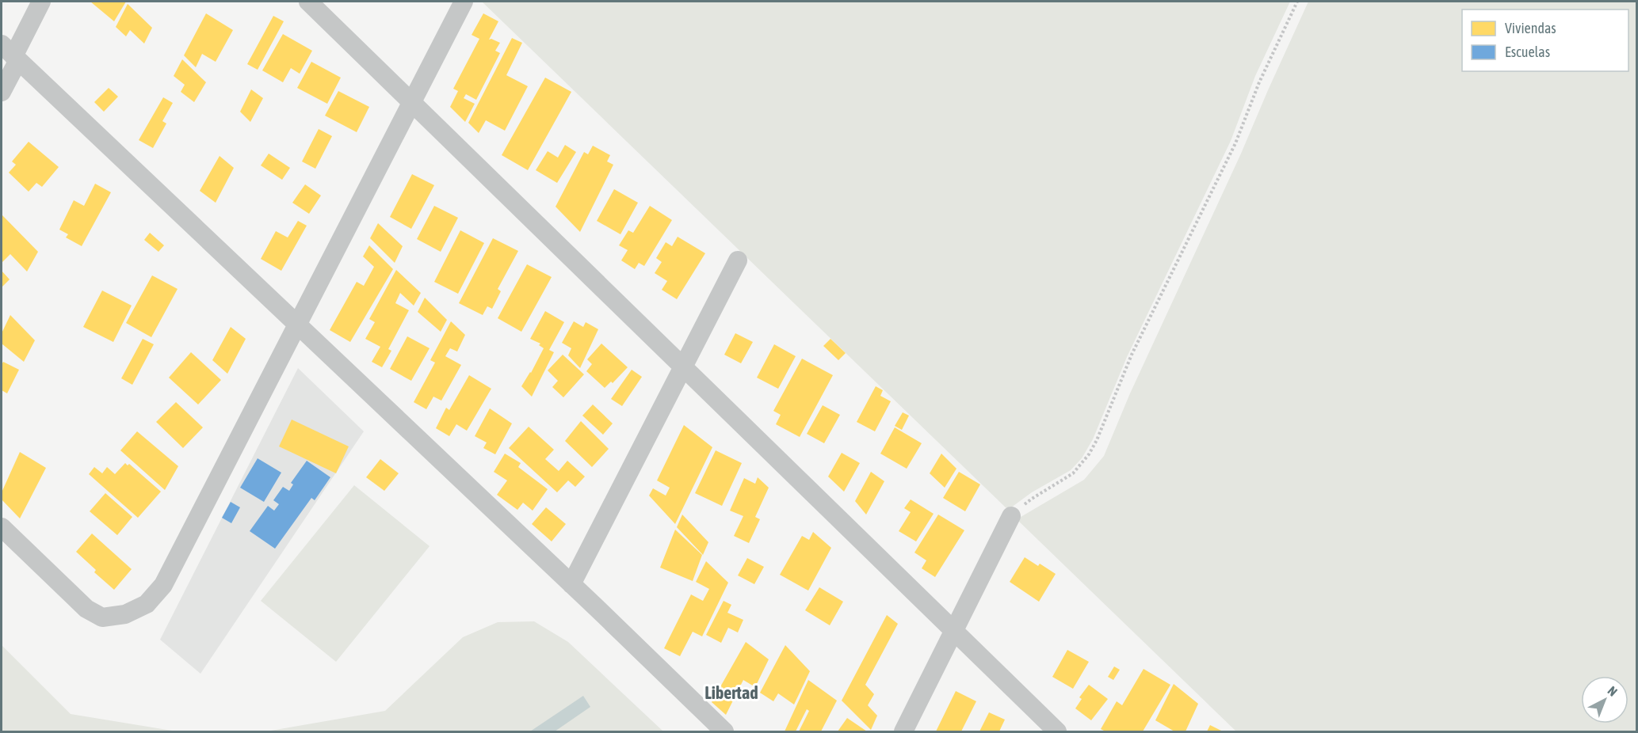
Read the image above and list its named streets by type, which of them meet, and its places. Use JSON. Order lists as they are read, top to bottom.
{
  "districts": ["Libertad"],
  "legend": ["Viviendas", "Escuelas"],
  "north": "top right"
}
